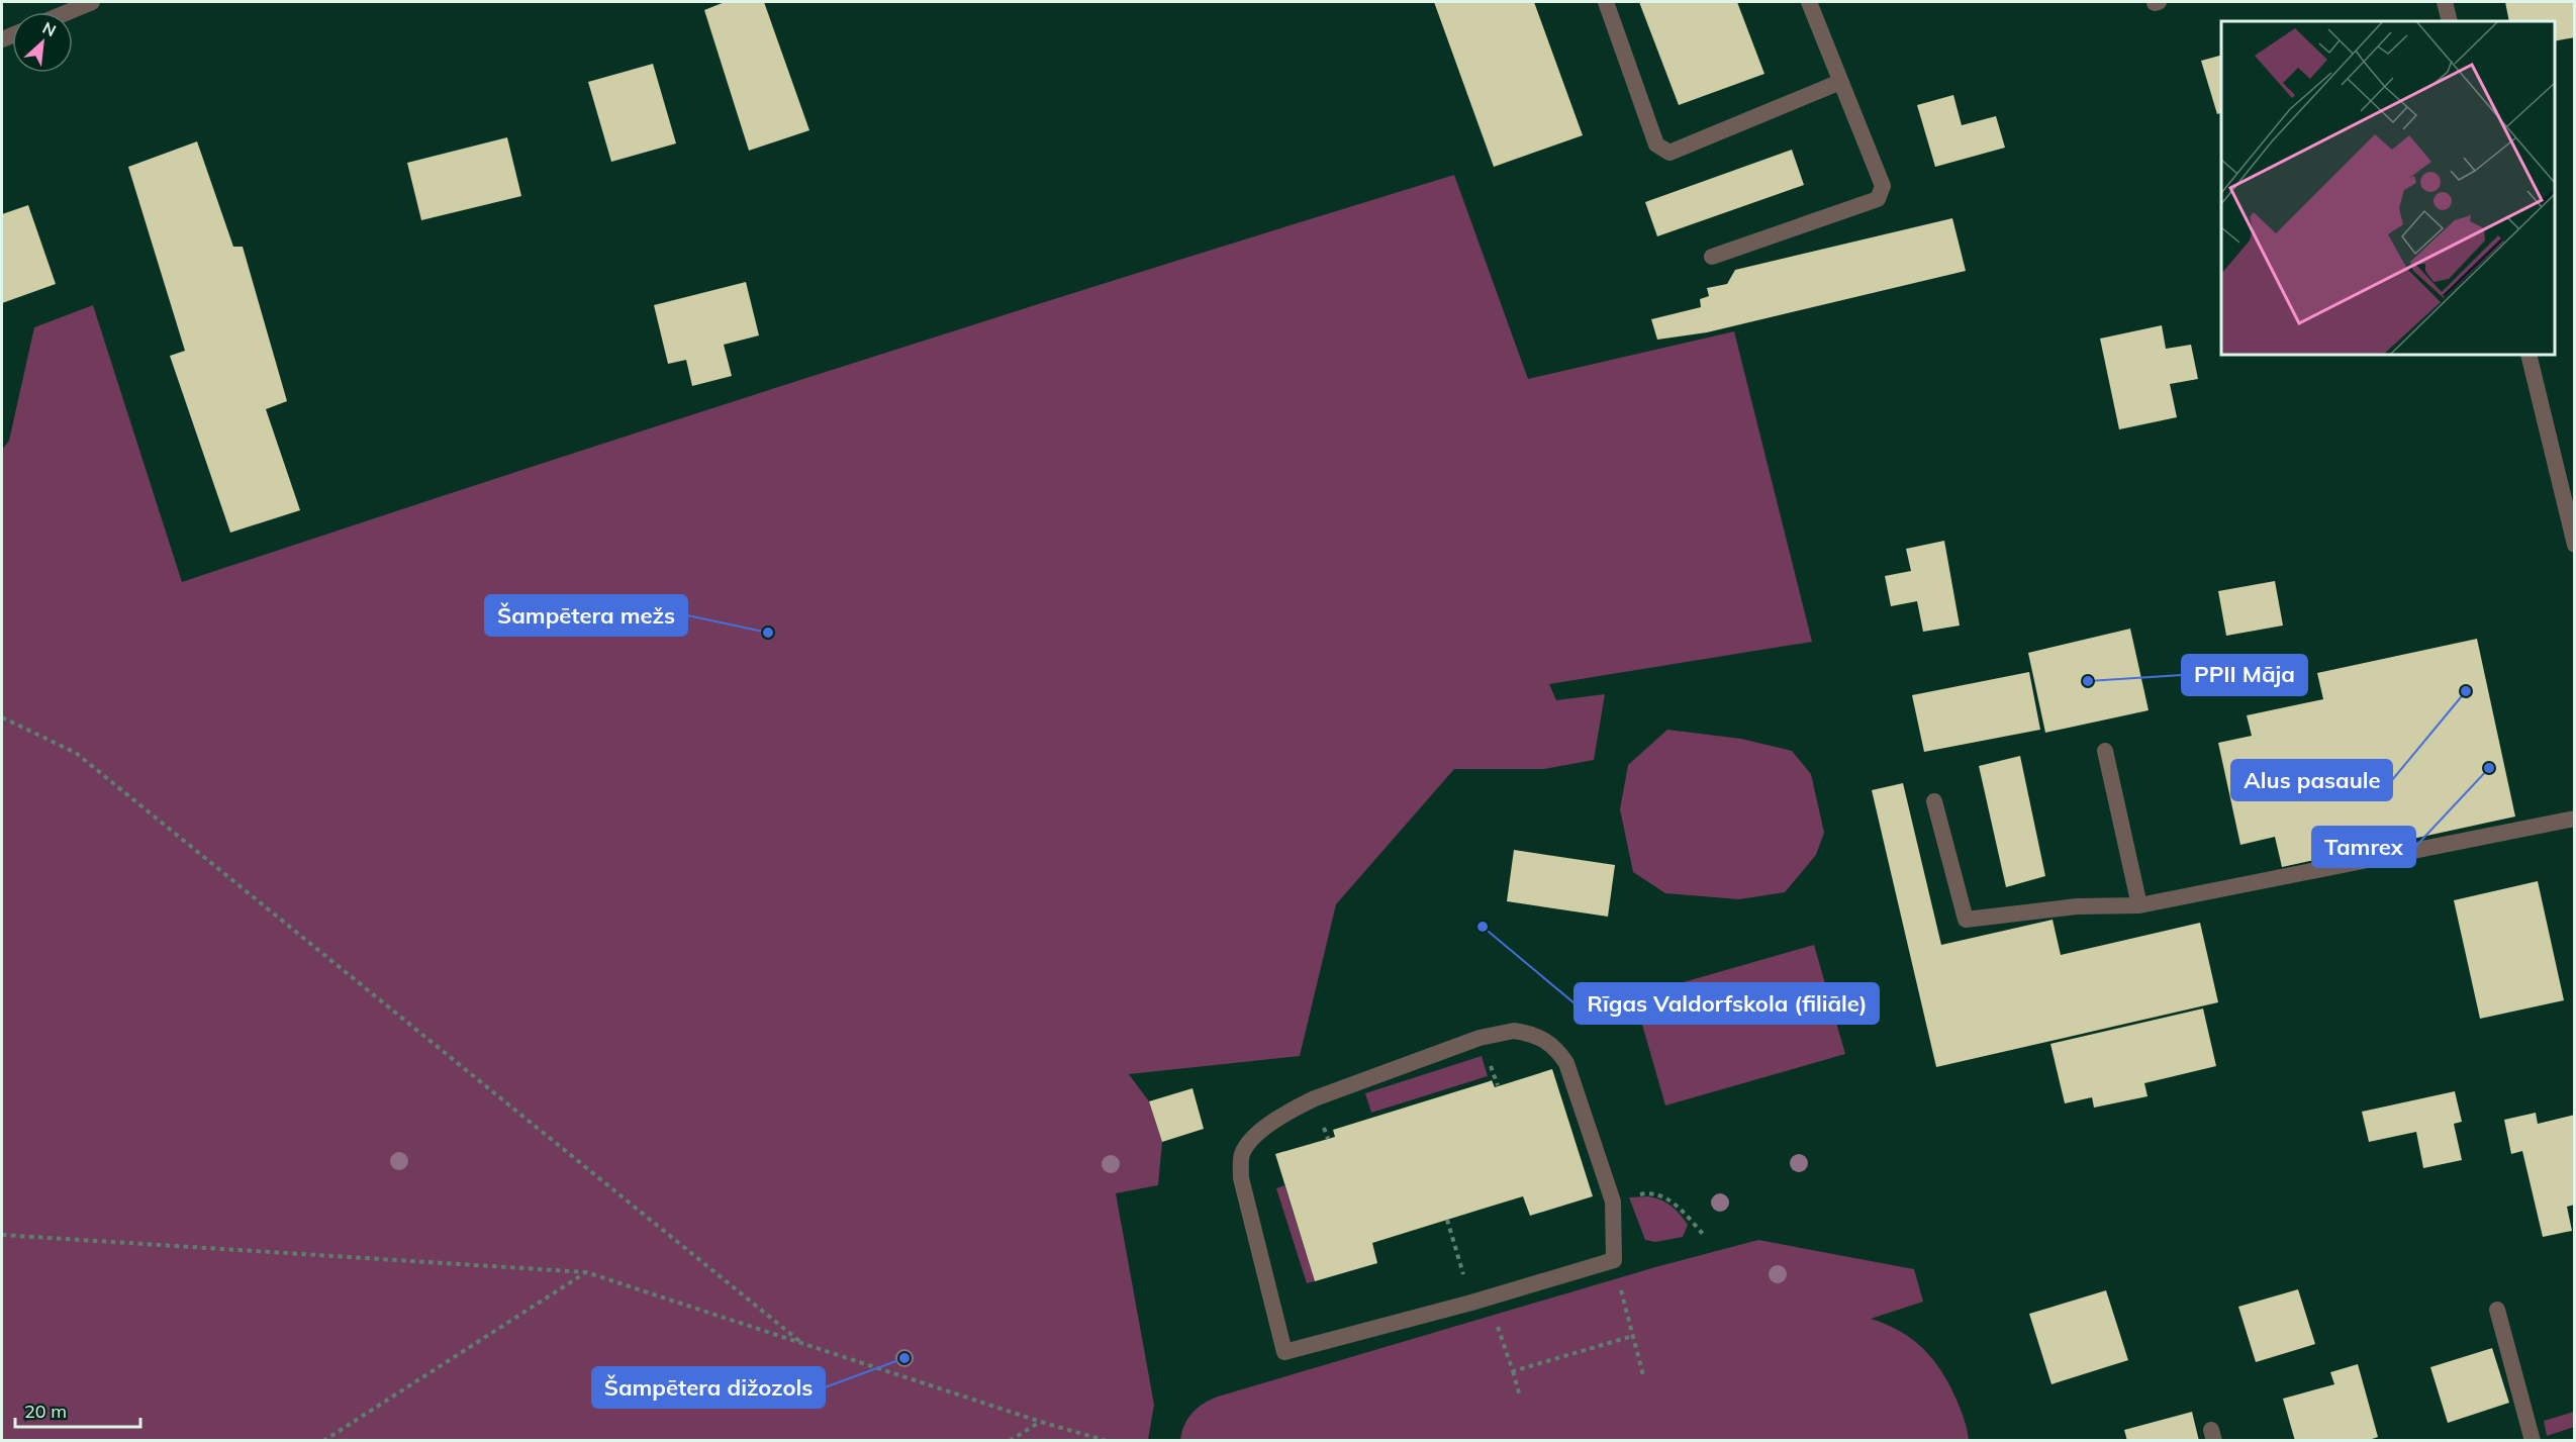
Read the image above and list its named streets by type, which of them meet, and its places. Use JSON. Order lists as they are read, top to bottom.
{
  "places": [
    "Šampētera mežs",
    "PPII Māja",
    "Alus pasaule",
    "Tamrex",
    "Rīgas Valdorfskola (filiāle)",
    "Šampētera dižozols"
  ],
  "scale_bar": "20 m",
  "north": "top right"
}
